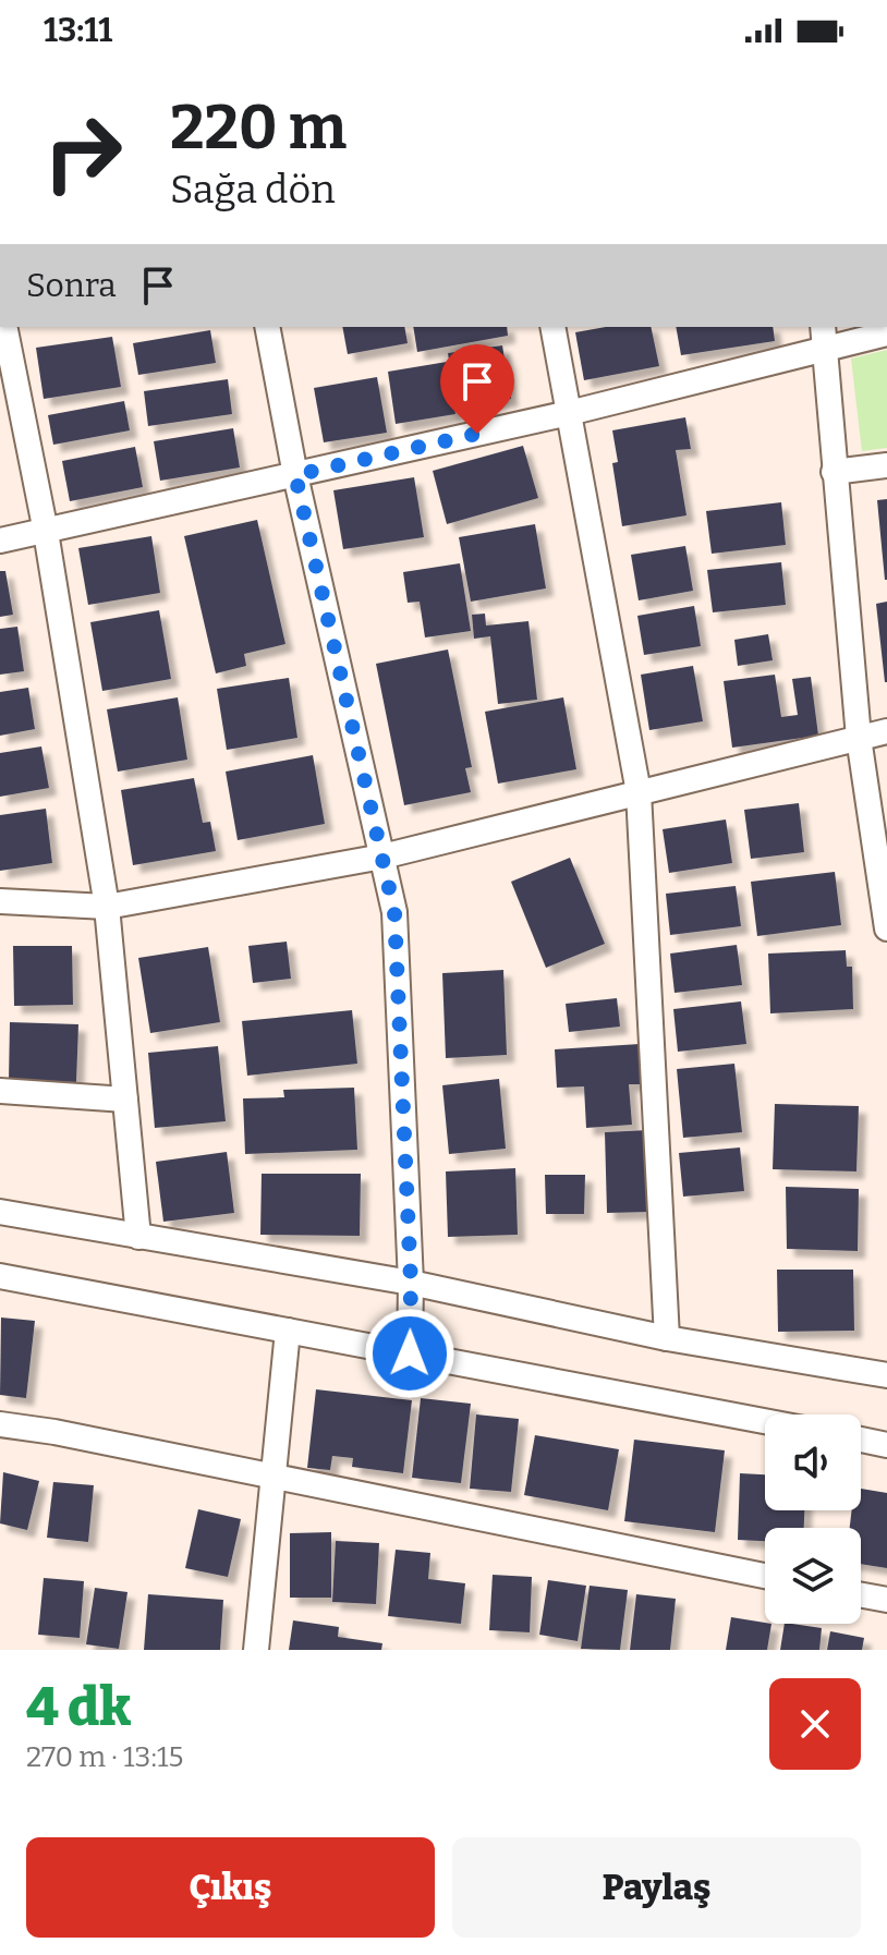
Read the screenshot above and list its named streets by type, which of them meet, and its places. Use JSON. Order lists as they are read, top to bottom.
{
  "page": {
    "status": "13:11",
    "turn": ["220 m", "Sağa dön"],
    "then": "Sonra",
    "heading": ["4 dk", "270 m · 13:15"],
    "buttons": ["Çıkış", "Paylaş"]
  }
}
